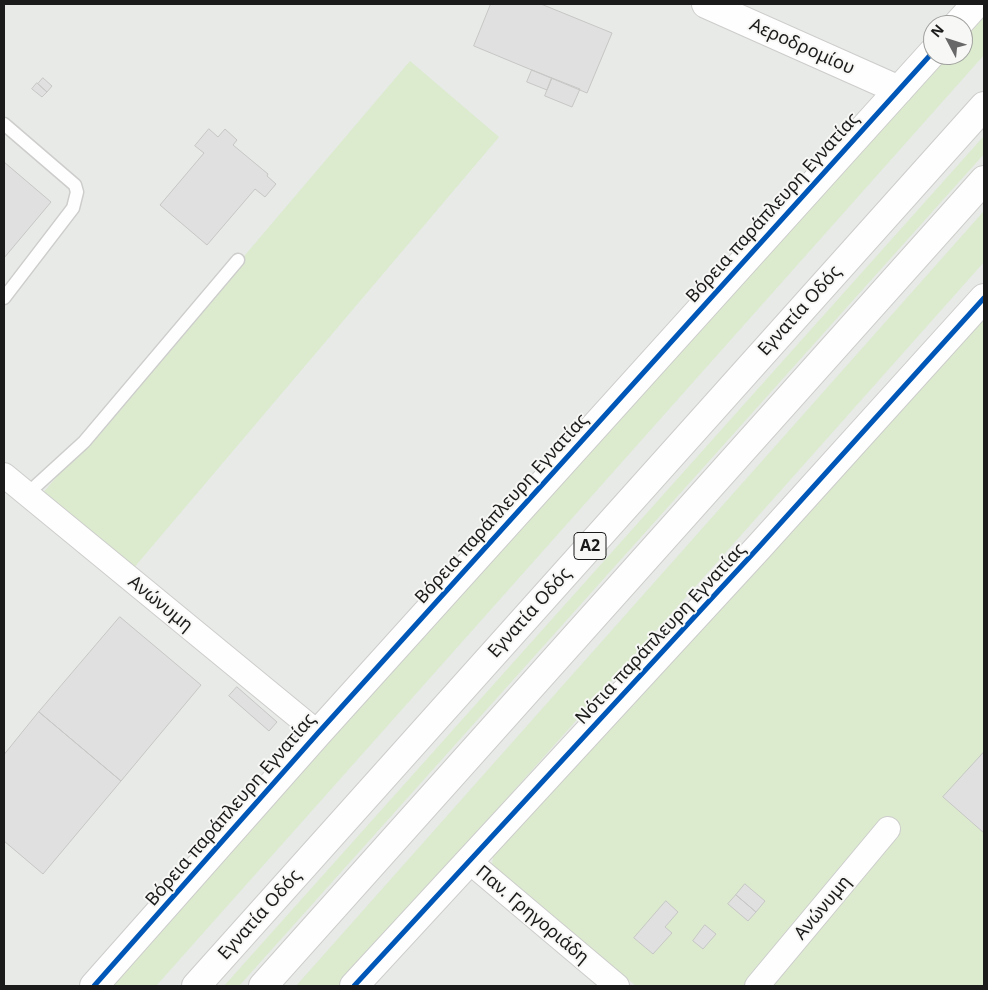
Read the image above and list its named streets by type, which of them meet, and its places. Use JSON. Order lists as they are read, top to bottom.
{
  "streets": {
    "main road": [
      "Αεροδρομίου",
      "Βόρεια παράπλευρη Εγνατίας",
      "Εγνατία Οδός",
      "Α2",
      "Νότια παράπλευρη Εγνατίας"
    ],
    "street": ["Ανώνυμη", "Παν. Γρηγοριάδη"]
  },
  "crossings": [
    ["Αεροδρομίου", "Βόρεια παράπλευρη Εγνατίας"],
    ["Βόρεια παράπλευρη Εγνατίας", "Ανώνυμη"],
    ["Νότια παράπλευρη Εγνατίας", "Παν. Γρηγοριάδη"]
  ],
  "north": "top left"
}
